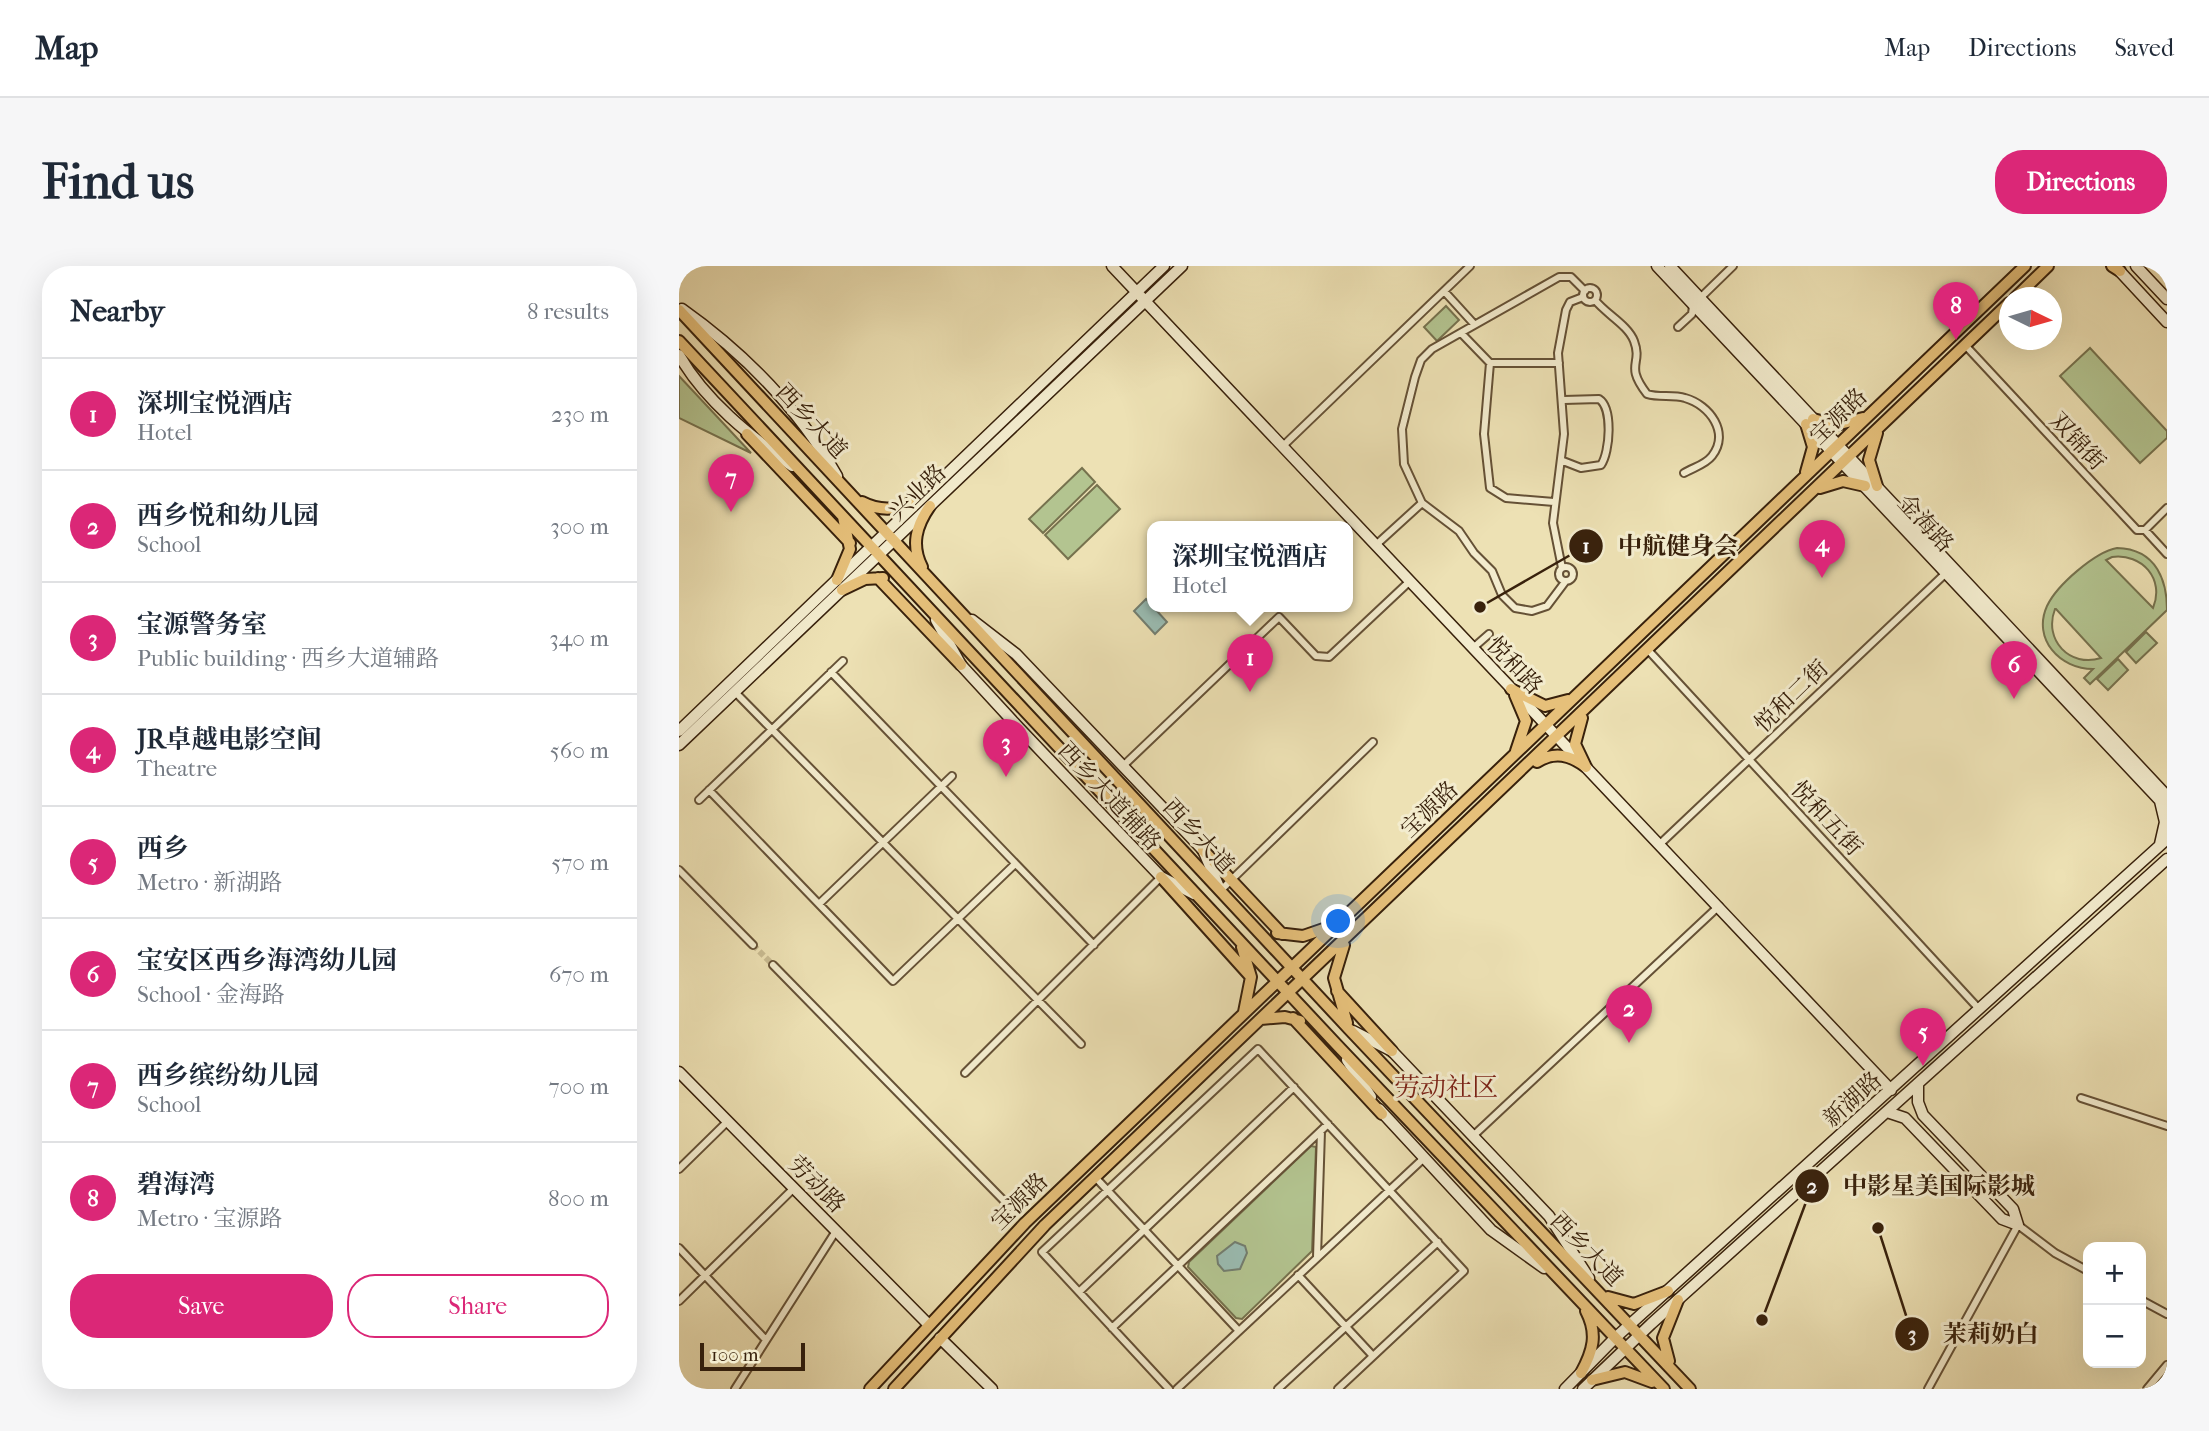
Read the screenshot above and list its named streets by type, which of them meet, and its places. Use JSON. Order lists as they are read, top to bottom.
{
  "streets": {
    "main road": ["宝源路", "西乡大道"],
    "street": [
      "双锦街",
      "兴业路",
      "金海路",
      "悦和路",
      "悦和二街",
      "西乡大道辅路",
      "悦和五街",
      "新湖路",
      "劳动路"
    ]
  },
  "crossings": [
    ["宝源路", "西乡大道"],
    ["宝源路", "双锦街"],
    ["宝源路", "金海路"],
    ["宝源路", "悦和路"],
    ["宝源路", "悦和五街"],
    ["宝源路", "劳动路"],
    ["西乡大道", "兴业路"],
    ["西乡大道", "西乡大道辅路"],
    ["西乡大道", "新湖路"],
    ["兴业路", "悦和路"],
    ["金海路", "悦和二街"],
    ["悦和路", "悦和二街"],
    ["悦和路", "新湖路"],
    ["悦和二街", "悦和五街"],
    ["悦和五街", "新湖路"]
  ],
  "districts": ["劳动社区"],
  "places": ["中航健身会", "茉莉奶白", "中影星美国际影城"],
  "scale_bar": "100 m",
  "north": "right",
  "page": {
    "header": "Map",
    "nav": ["Map", "Directions", "Saved"],
    "buttons": [
      "Directions",
      ["Save", "Share"]
    ],
    "title": "Find us",
    "heading": ["Nearby", "8 results"],
    "pins": [
      "8",
      "7",
      "4",
      "1",
      "6",
      "3",
      "2",
      "5"
    ],
    "list": [
      {
        "mark": "1",
        "name": "深圳宝悦酒店",
        "note": "Hotel",
        "value": "230 m"
      },
      {
        "mark": "2",
        "name": "西乡悦和幼儿园",
        "note": "School",
        "value": "300 m"
      },
      {
        "mark": "3",
        "name": "宝源警务室",
        "note": "Public building · 西乡大道辅路",
        "value": "340 m"
      },
      {
        "mark": "4",
        "name": "JR卓越电影空间",
        "note": "Theatre",
        "value": "560 m"
      },
      {
        "mark": "5",
        "name": "西乡",
        "note": "Metro · 新湖路",
        "value": "570 m"
      },
      {
        "mark": "6",
        "name": "宝安区西乡海湾幼儿园",
        "note": "School · 金海路",
        "value": "670 m"
      },
      {
        "mark": "7",
        "name": "西乡缤纷幼儿园",
        "note": "School",
        "value": "700 m"
      },
      {
        "mark": "8",
        "name": "碧海湾",
        "note": "Metro · 宝源路",
        "value": "800 m"
      }
    ],
    "popup": ["深圳宝悦酒店", "Hotel"],
    "map_buttons": ["+", "−"],
    "scale": "100 m"
  }
}
